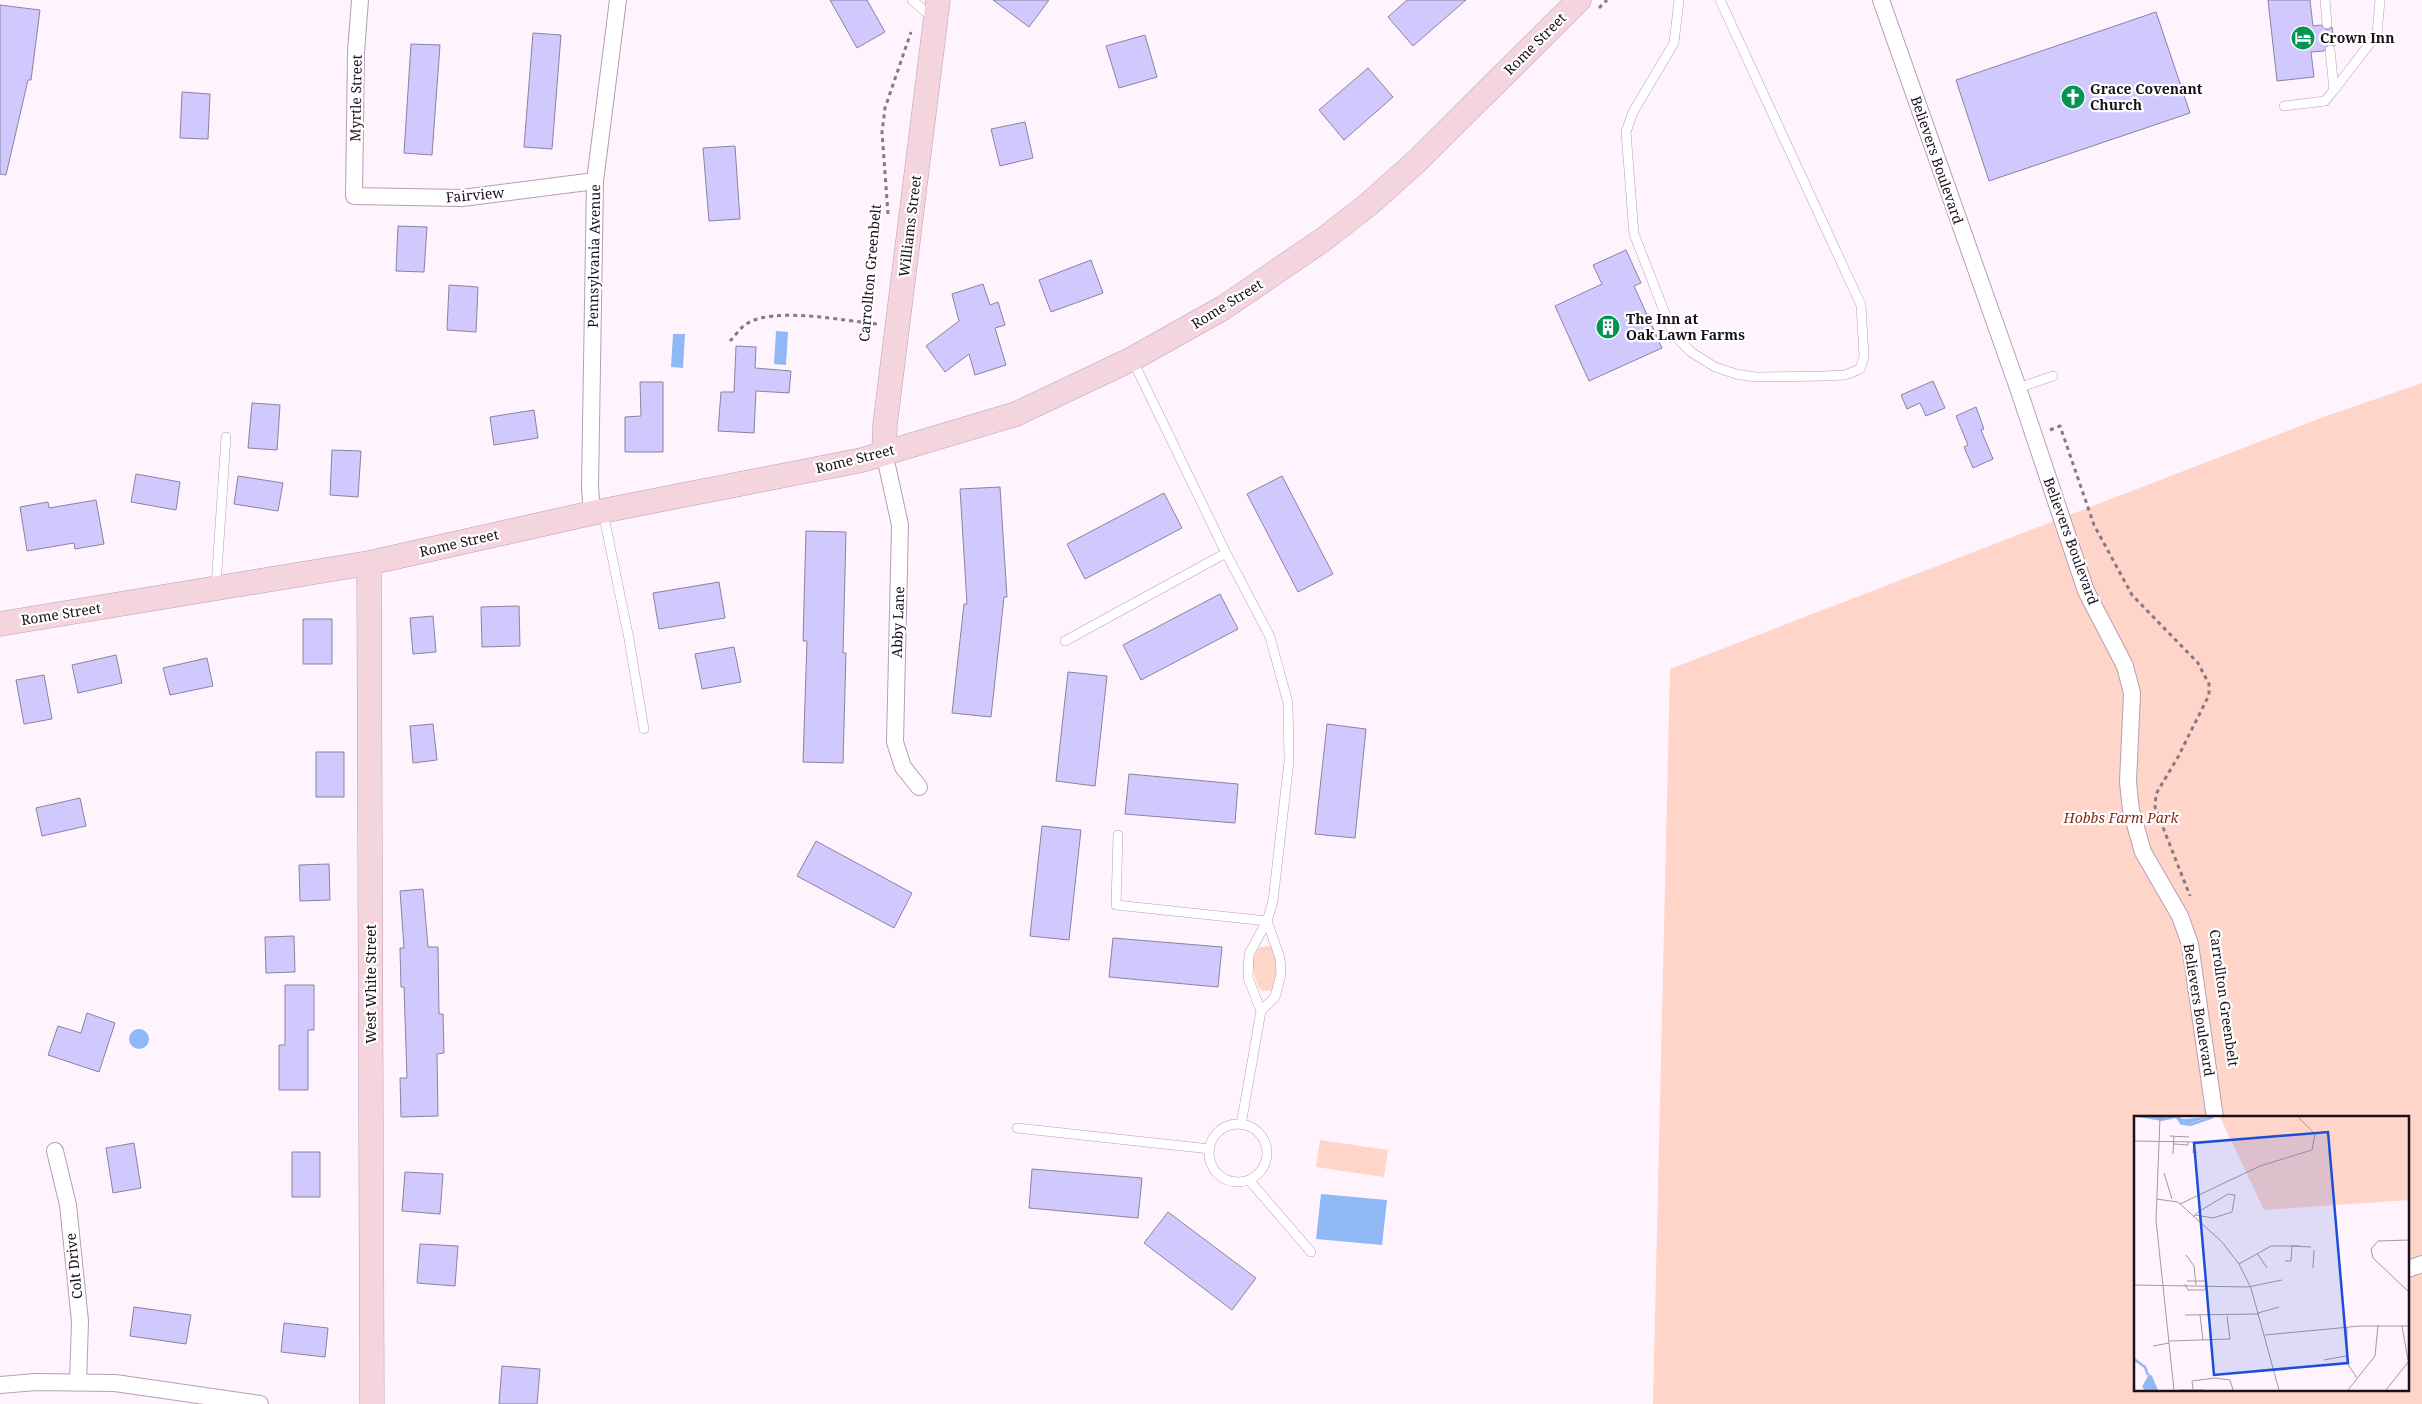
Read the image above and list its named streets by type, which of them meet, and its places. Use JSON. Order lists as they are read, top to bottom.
{
  "streets": {
    "street": [
      "Rome Street",
      "Myrtle Street",
      "Believers Boulevard",
      "Fairview",
      "Williams Street",
      "Pennsylvania Avenue",
      "Abby Lane",
      "West White Street",
      "Colt Drive"
    ],
    "path": ["Carrollton Greenbelt"]
  },
  "crossings": [
    ["Rome Street", "Williams Street"],
    ["Rome Street", "Pennsylvania Avenue"],
    ["Rome Street", "Abby Lane"],
    ["Rome Street", "West White Street"],
    ["Myrtle Street", "Fairview"],
    ["Fairview", "Pennsylvania Avenue"],
    ["Williams Street", "Abby Lane"]
  ],
  "parks": ["Hobbs Farm Park"],
  "places": {
    "hotel": ["Crown Inn"],
    "church": ["Grace Covenant Church"],
    "building": ["The Inn at Oak Lawn Farms"]
  }
}
